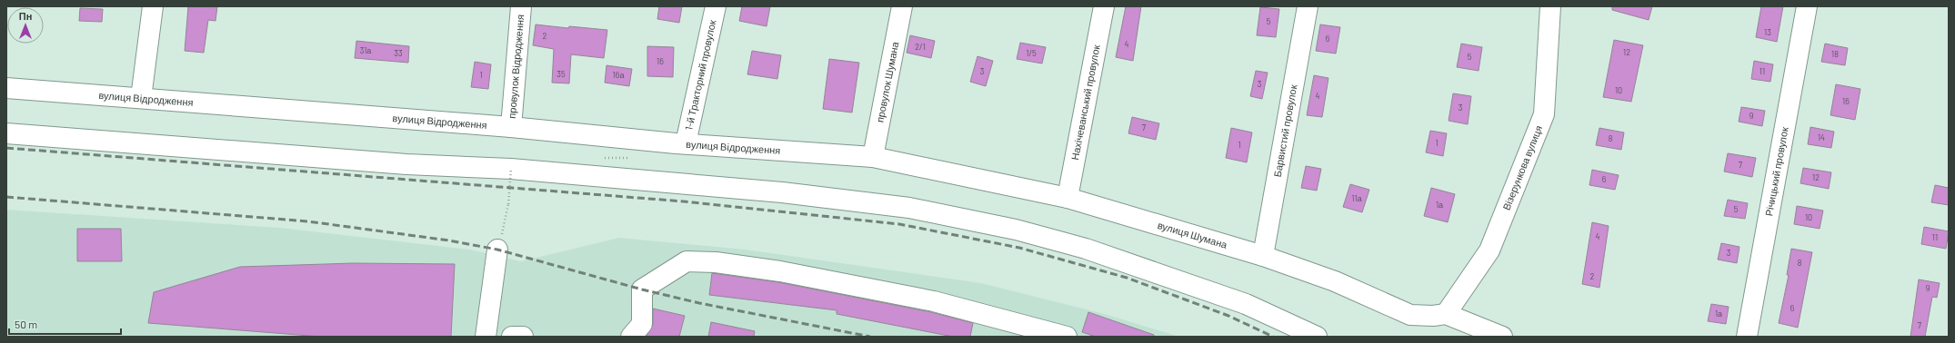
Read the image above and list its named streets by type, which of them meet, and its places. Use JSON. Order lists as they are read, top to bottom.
{
  "streets": {
    "street": [
      "провулок Відродження",
      "1-й Тракторний провулок",
      "провулок Шумана",
      "вулиця Відродження",
      "Нахічеванський провулок",
      "Барвистий провулок",
      "Візерункова вулиця",
      "Річицький провулок",
      "вулиця Шумана"
    ]
  },
  "crossings": [
    ["провулок Відродження", "вулиця Відродження"],
    ["1-й Тракторний провулок", "вулиця Відродження"],
    ["провулок Шумана", "вулиця Відродження"],
    ["провулок Шумана", "вулиця Шумана"],
    ["вулиця Відродження", "вулиця Шумана"],
    ["Нахічеванський провулок", "вулиця Шумана"],
    ["Барвистий провулок", "вулиця Шумана"],
    ["Візерункова вулиця", "вулиця Шумана"]
  ],
  "house_numbers": [
    "5",
    "13",
    "2",
    "6",
    "4",
    "2/1",
    "31а",
    "12",
    "33",
    "1/5",
    "18",
    "5",
    "16",
    "3",
    "11",
    "35",
    "1",
    "16а",
    "3",
    "10",
    "4",
    "16",
    "3",
    "9",
    "7",
    "14",
    "8",
    "1",
    "1",
    "7",
    "12",
    "6",
    "11а",
    "1а",
    "5",
    "10",
    "4",
    "11",
    "3",
    "8",
    "2",
    "9",
    "6",
    "1а",
    "7"
  ],
  "scale_bar": "50 m",
  "north": "top"
}
